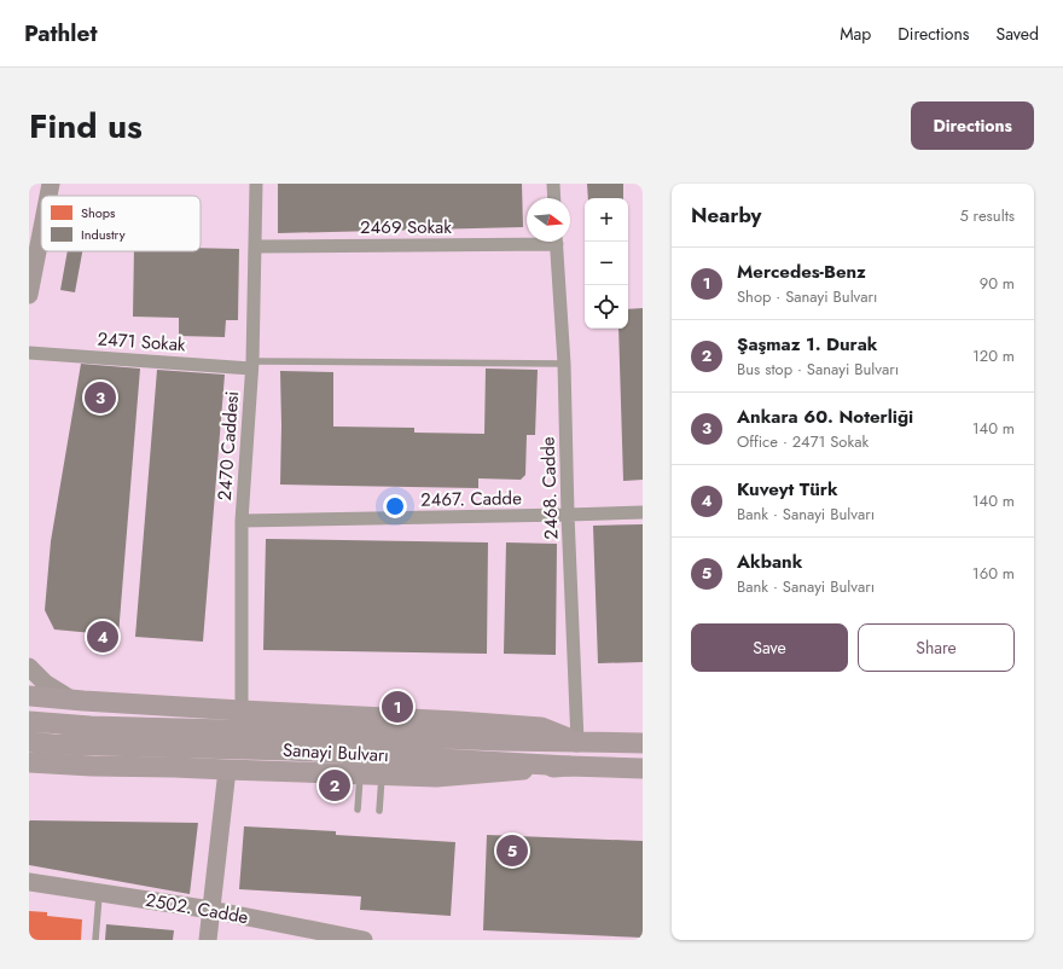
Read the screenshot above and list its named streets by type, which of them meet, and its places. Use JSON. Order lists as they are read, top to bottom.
{
  "streets": {
    "main road": ["Sanayi Bulvarı"],
    "street": [
      "2469 Sokak",
      "2471 Sokak",
      "2470 Caddesi",
      "2468. Cadde",
      "2467. Cadde",
      "2502. Cadde"
    ]
  },
  "crossings": [
    ["2469 Sokak", "2470 Caddesi"],
    ["2471 Sokak", "2470 Caddesi"],
    ["2470 Caddesi", "2467. Cadde"],
    ["2468. Cadde", "2467. Cadde"],
    ["2468. Cadde", "Sanayi Bulvarı"]
  ],
  "legend": ["Shops", "Industry"],
  "north": "right",
  "page": {
    "header": "Pathlet",
    "nav": ["Map", "Directions", "Saved"],
    "title": "Find us",
    "buttons": [
      "Directions",
      ["Save", "Share"]
    ],
    "heading": ["Nearby", "5 results"],
    "map_buttons": ["+", "−"],
    "list": [
      {
        "mark": "1",
        "name": "Mercedes-Benz",
        "note": "Shop · Sanayi Bulvarı",
        "value": "90 m"
      },
      {
        "mark": "2",
        "name": "Şaşmaz 1. Durak",
        "note": "Bus stop · Sanayi Bulvarı",
        "value": "120 m"
      },
      {
        "mark": "3",
        "name": "Ankara 60. Noterliği",
        "note": "Office · 2471 Sokak",
        "value": "140 m"
      },
      {
        "mark": "4",
        "name": "Kuveyt Türk",
        "note": "Bank · Sanayi Bulvarı",
        "value": "140 m"
      },
      {
        "mark": "5",
        "name": "Akbank",
        "note": "Bank · Sanayi Bulvarı",
        "value": "160 m"
      }
    ],
    "pins": [
      "3",
      "4",
      "1",
      "2",
      "5"
    ]
  }
}
